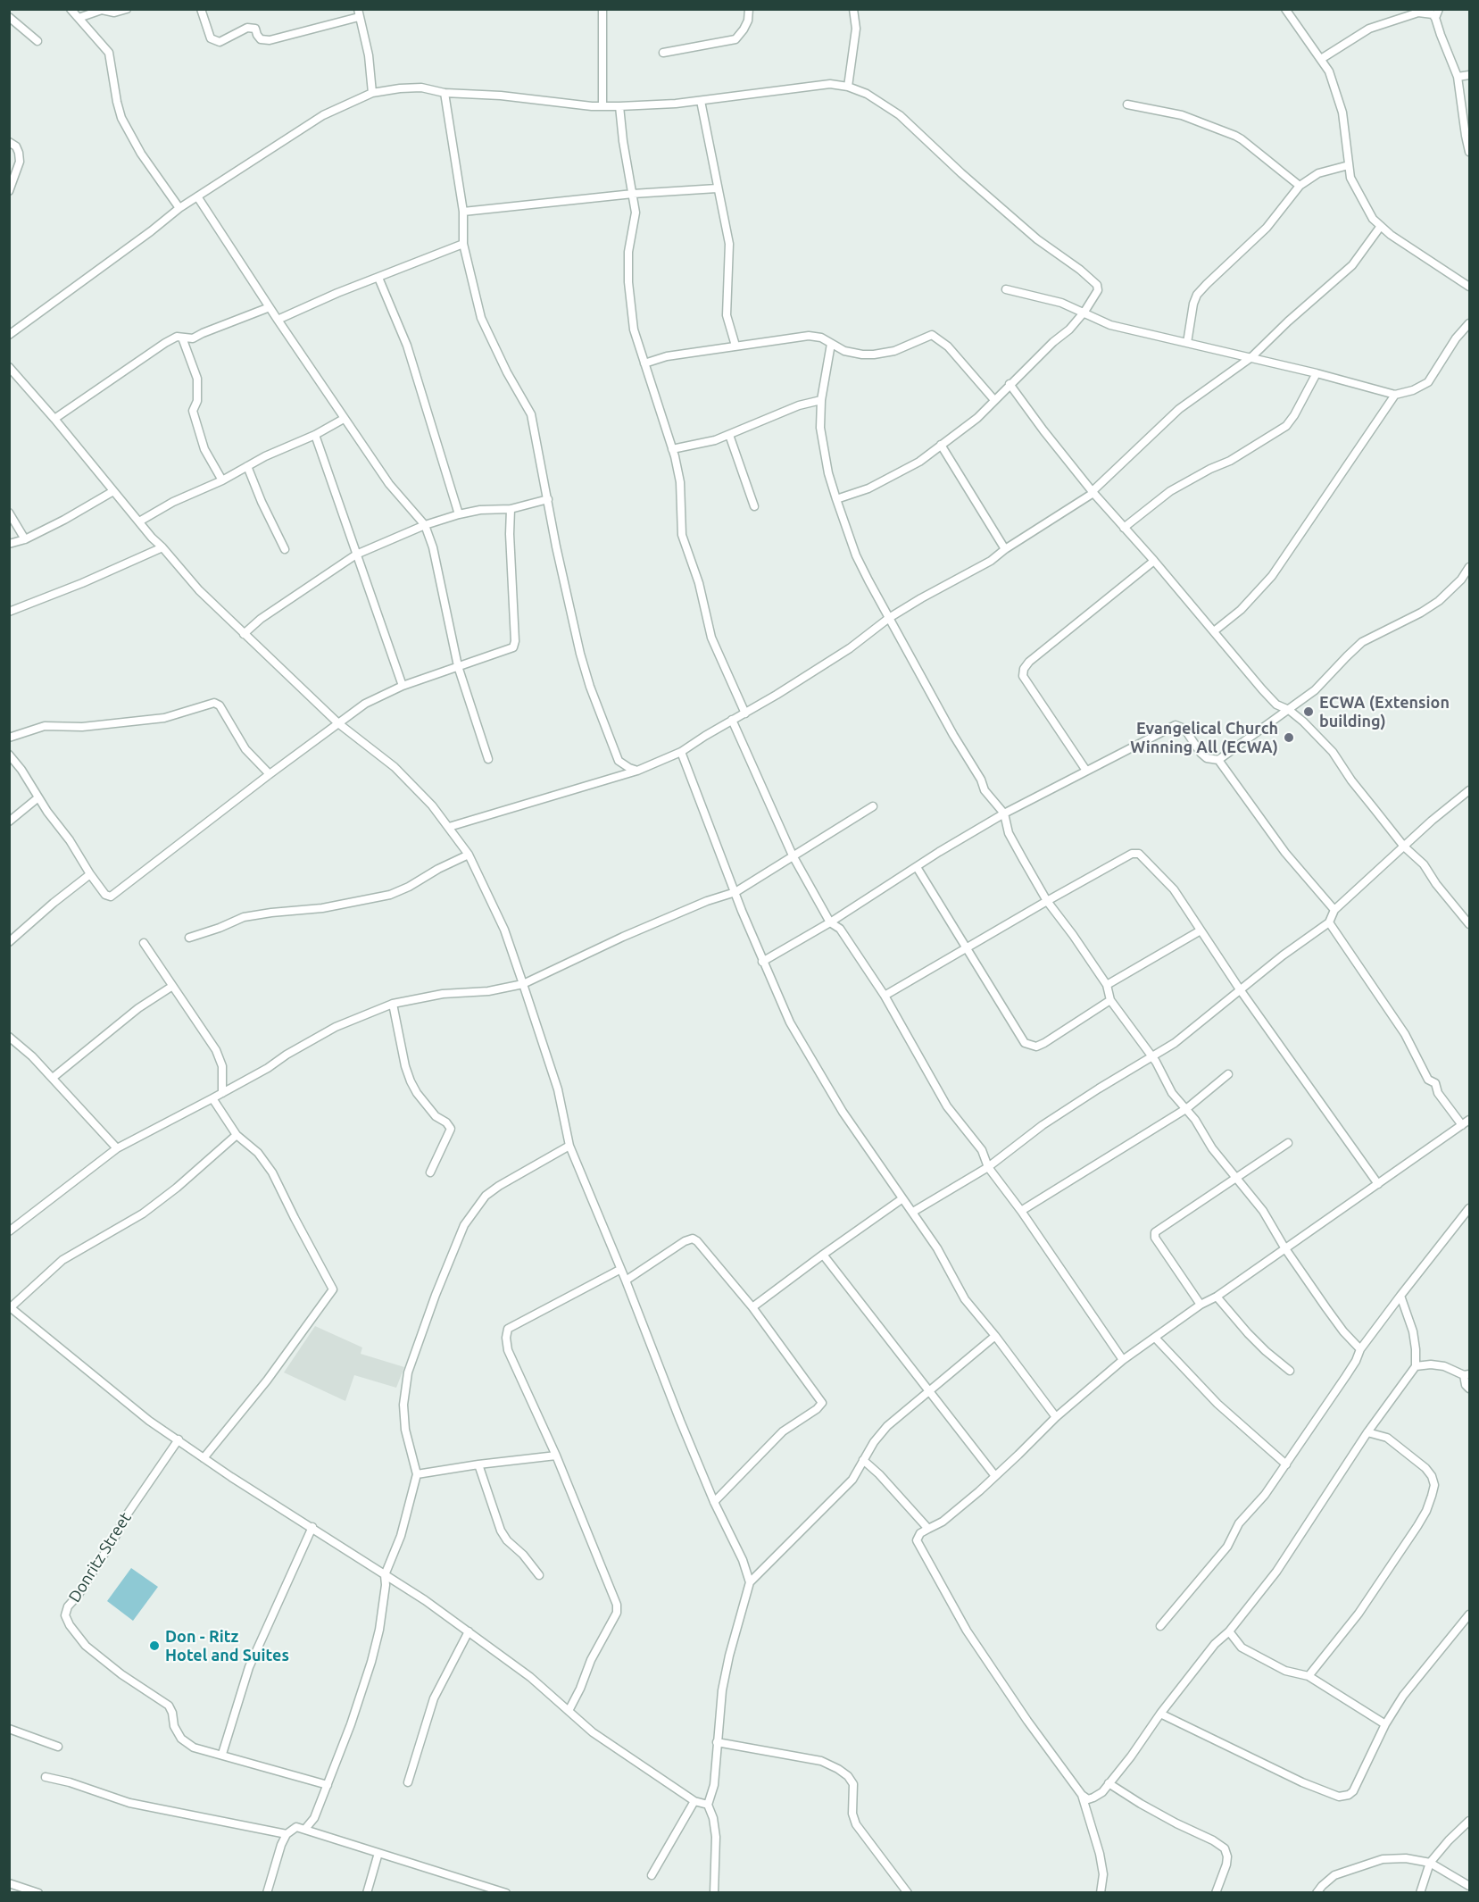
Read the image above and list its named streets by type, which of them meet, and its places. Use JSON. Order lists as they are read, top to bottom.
{
  "streets": {
    "street": ["Donritz Street"]
  },
  "places": ["ECWA (Extension building)", "Evangelical Church Winning All (ECWA)", "Don - Ritz Hotel and Suites"]
}
